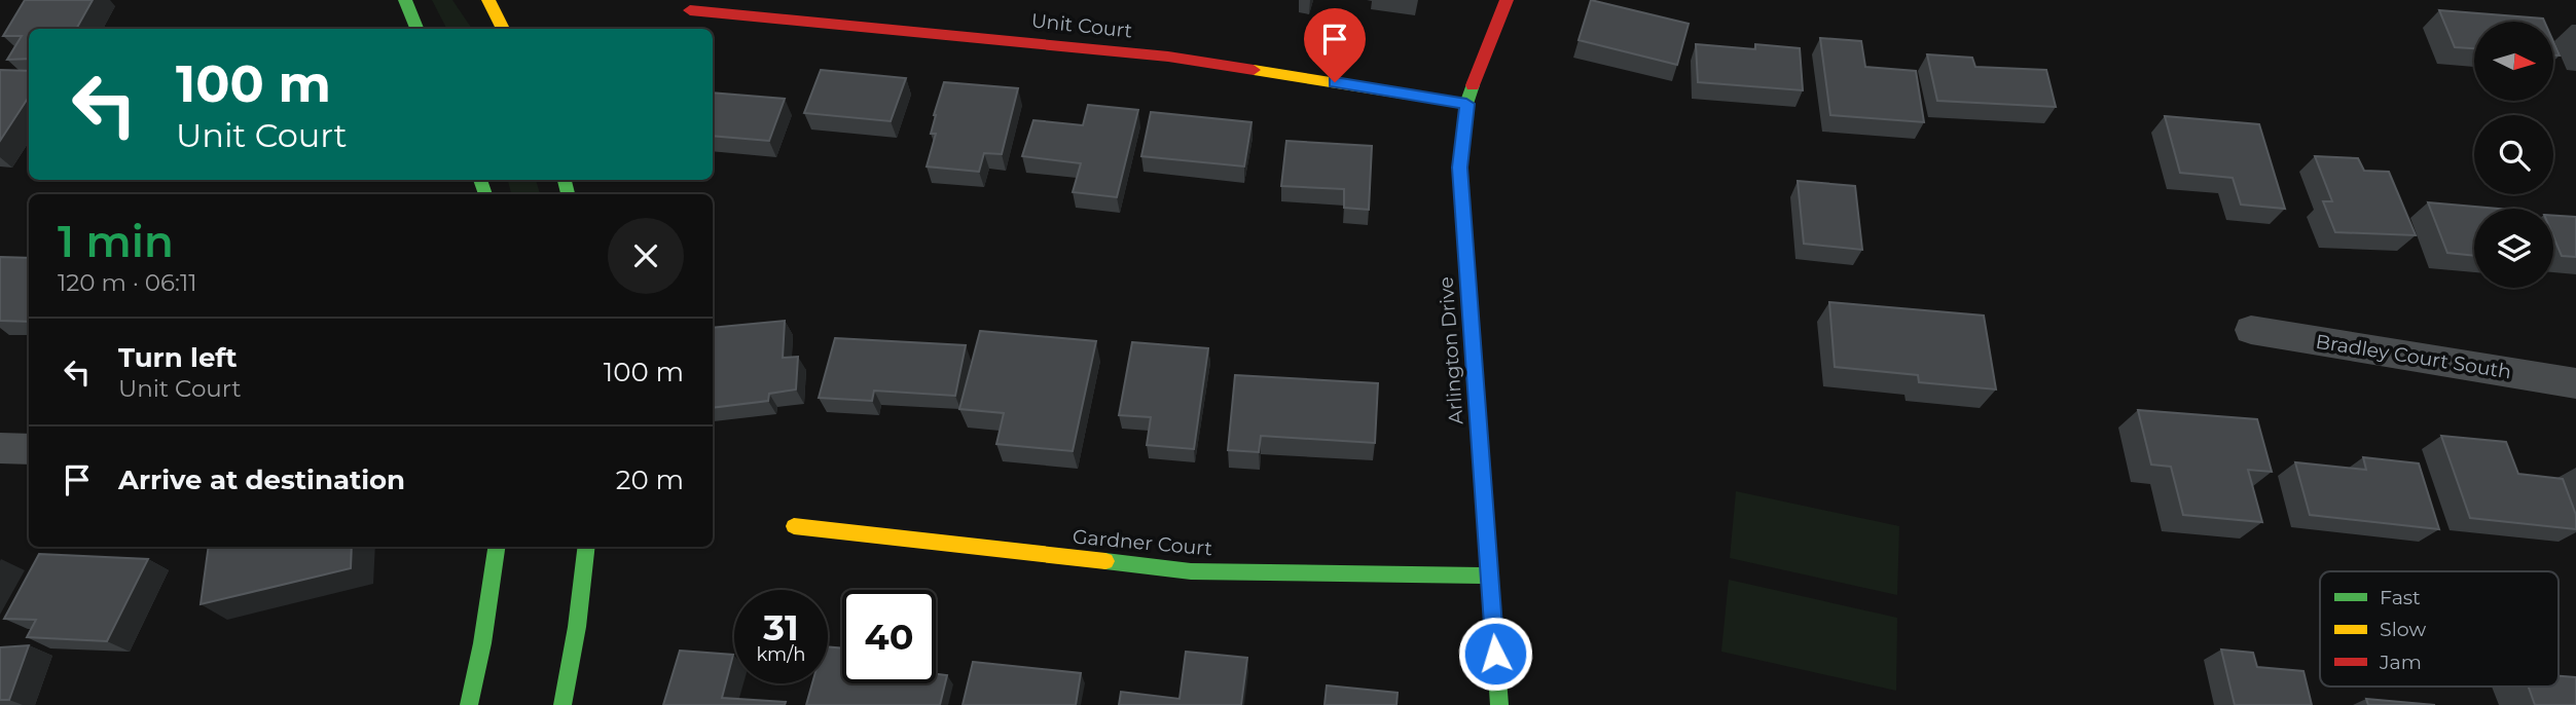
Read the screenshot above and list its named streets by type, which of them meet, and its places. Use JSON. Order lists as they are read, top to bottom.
{
  "streets": {
    "street": [
      "Unit Court",
      "Arlington Drive",
      "Bradley Court South",
      "Gardner Court"
    ]
  },
  "crossings": [
    ["Unit Court", "Arlington Drive"],
    ["Arlington Drive", "Gardner Court"]
  ],
  "legend": ["Fast", "Slow", "Jam"],
  "north": "right",
  "page": {
    "turn": ["100 m", "Unit Court"],
    "heading": ["1 min", "120 m · 06:11"],
    "list": [
      {
        "name": "Turn left",
        "note": "Unit Court",
        "value": "100 m"
      },
      {
        "name": "Arrive at destination",
        "value": "20 m"
      }
    ],
    "speed": "31 km/h",
    "limit": "40"
  }
}
